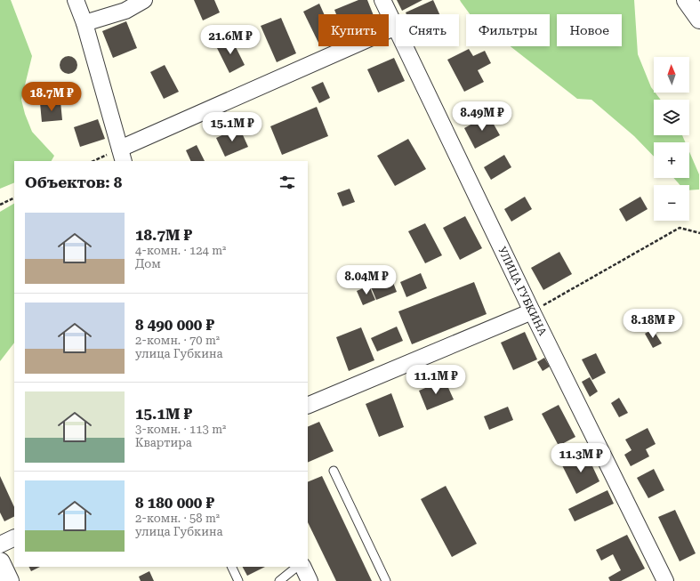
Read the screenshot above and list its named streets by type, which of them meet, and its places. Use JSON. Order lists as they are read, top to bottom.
{
  "streets": {
    "street": ["УЛИЦА ГУБКИНА"]
  },
  "north": "top",
  "page": {
    "chip": [
      "Купить",
      "Снять",
      "Фильтры",
      "Новое"
    ],
    "price": [
      "21.6M ₽",
      "18.7M ₽",
      "8.49M ₽",
      "15.1M ₽",
      "8.04M ₽",
      "8.18M ₽",
      "11.1M ₽",
      "11.3M ₽"
    ],
    "map_buttons": ["+", "−"],
    "heading": "Объектов: 8",
    "list": [
      {
        "name": "18.7M ₽",
        "note": "4-комн. · 124 m² · Дом"
      },
      {
        "name": "8 490 000 ₽",
        "note": "2-комн. · 70 m² · улица Губкина"
      },
      {
        "name": "15.1M ₽",
        "note": "3-комн. · 113 m² · Квартира"
      },
      {
        "name": "8 180 000 ₽",
        "note": "2-комн. · 58 m² · улица Губкина"
      }
    ]
  }
}
